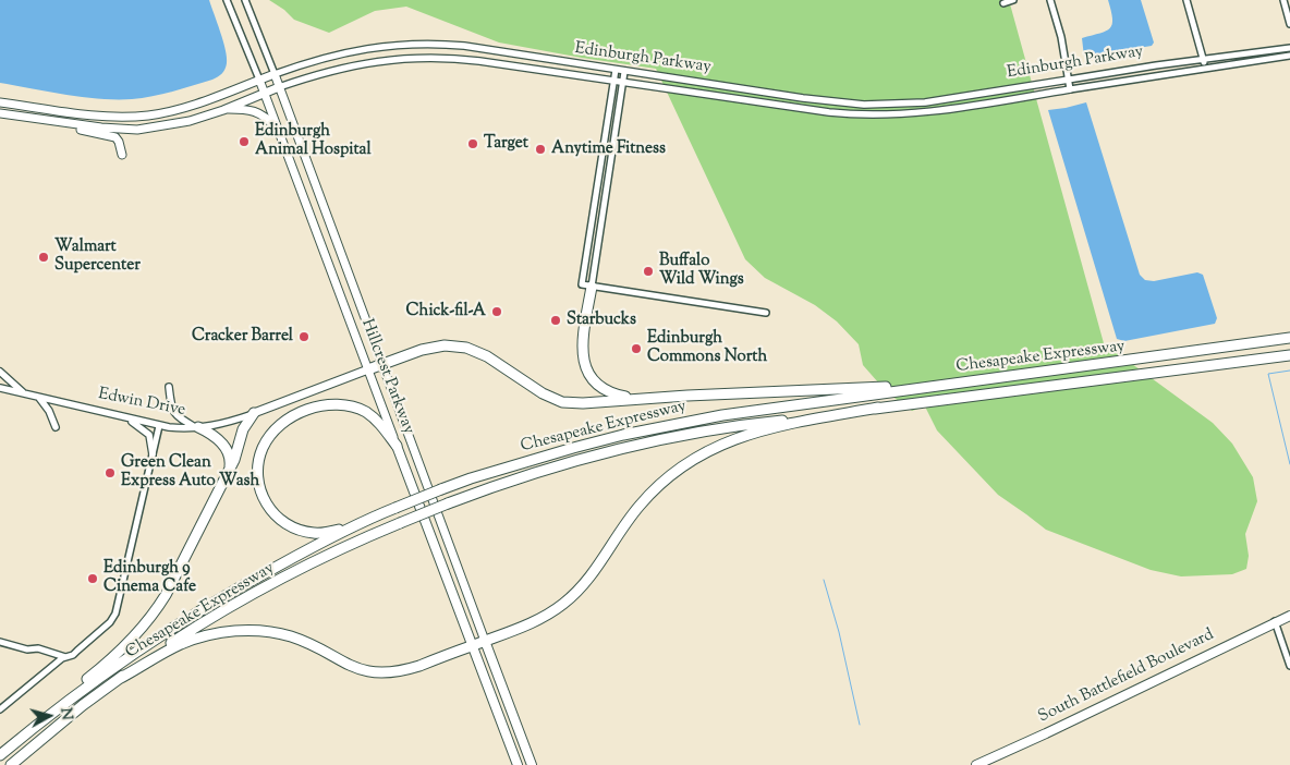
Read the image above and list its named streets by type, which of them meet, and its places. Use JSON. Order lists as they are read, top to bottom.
{
  "streets": {
    "highway": ["Chesapeake Expressway"],
    "main road": [
      "Edinburgh Parkway",
      "Hillcrest Parkway",
      "Edwin Drive",
      "South Battlefield Boulevard"
    ]
  },
  "crossings": [
    ["Edinburgh Parkway", "Hillcrest Parkway"],
    ["Hillcrest Parkway", "Edwin Drive"]
  ],
  "places": [
    "Edinburgh Animal Hospital",
    "Target",
    "Anytime Fitness",
    "Walmart Supercenter",
    "Buffalo Wild Wings",
    "Chick-fil-A",
    "Starbucks",
    "Cracker Barrel",
    "Edinburgh Commons North",
    "Green Clean Express Auto Wash",
    "Edinburgh 9 Cinema Cafe"
  ],
  "north": "right"
}
